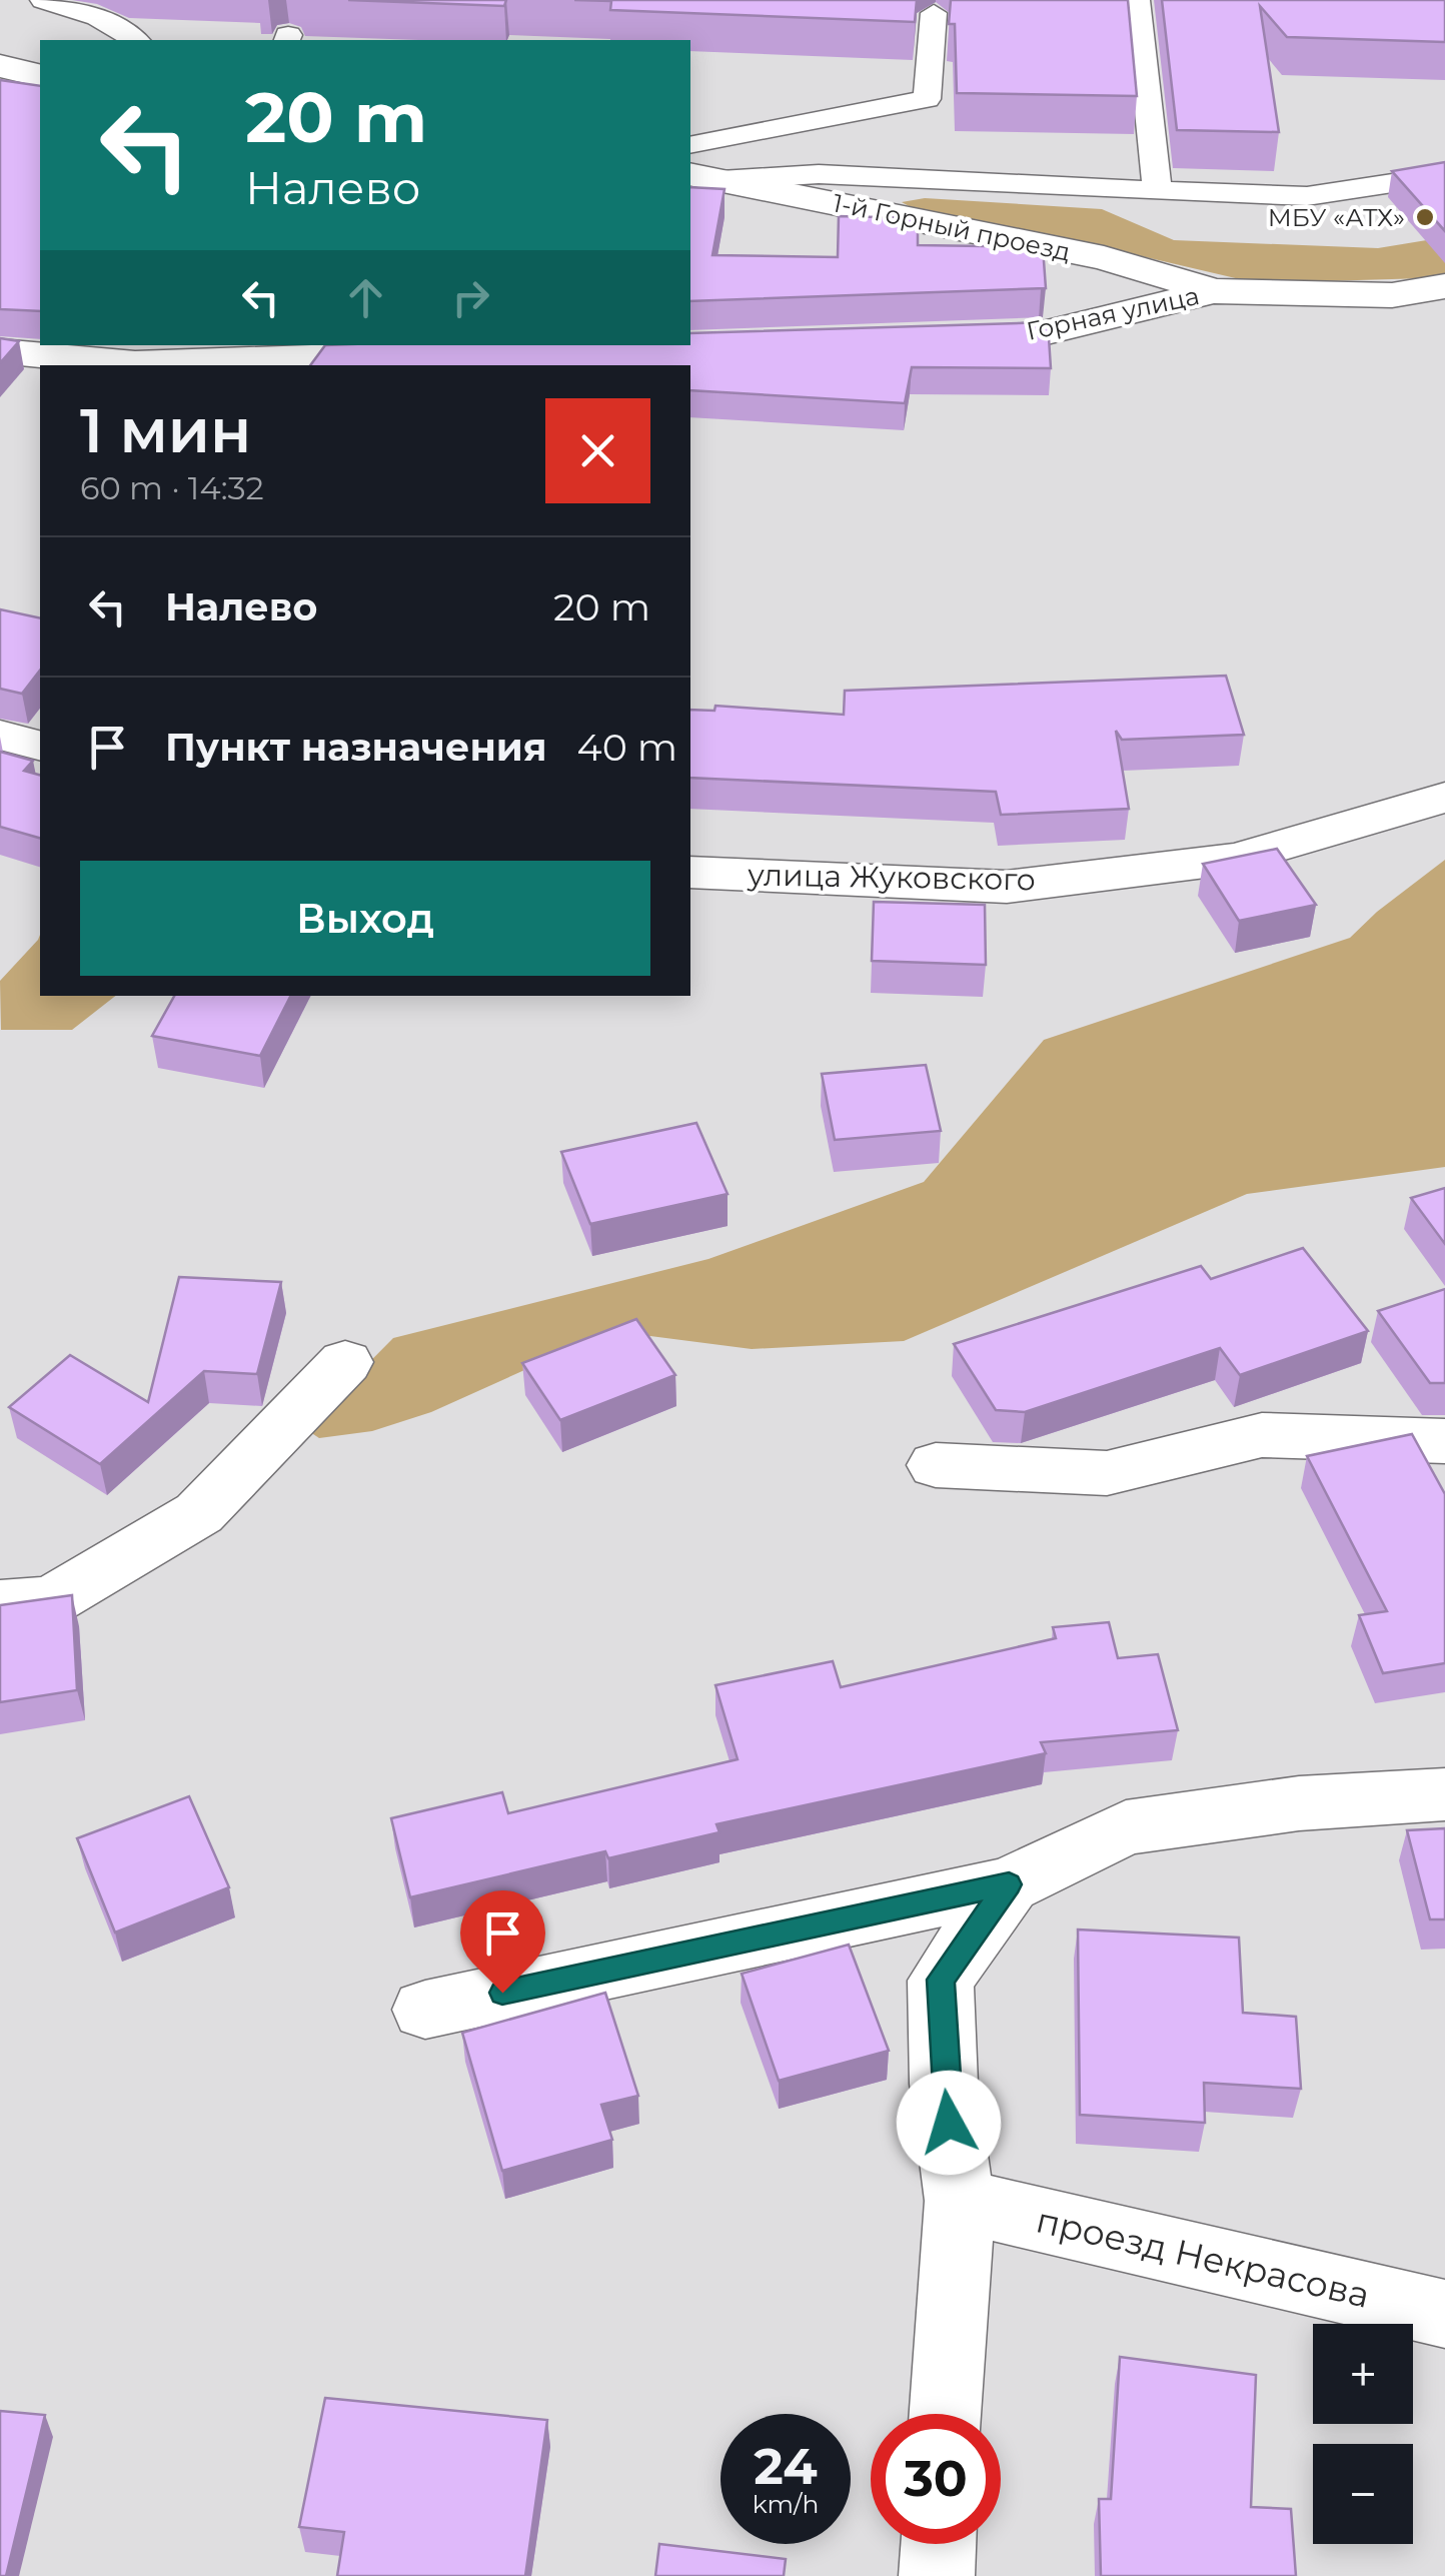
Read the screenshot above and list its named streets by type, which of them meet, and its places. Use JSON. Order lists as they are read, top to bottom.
{
  "streets": {
    "street": [
      "1-й Горный проезд",
      "Горная улица",
      "улица Жуковского",
      "проезд Некрасова"
    ]
  },
  "crossings": [
    ["1-й Горный проезд", "Горная улица"]
  ],
  "places": ["МБУ «АТХ»"],
  "page": {
    "turn": ["20 m", "Налево"],
    "heading": ["1 мин", "60 m · 14:32"],
    "list": [
      {
        "name": "Налево",
        "value": "20 m"
      },
      {
        "name": "Пункт назначения",
        "value": "40 m"
      }
    ],
    "buttons": "Выход",
    "map_buttons": ["+", "−"],
    "speed": "24 km/h",
    "limit": "30"
  }
}
